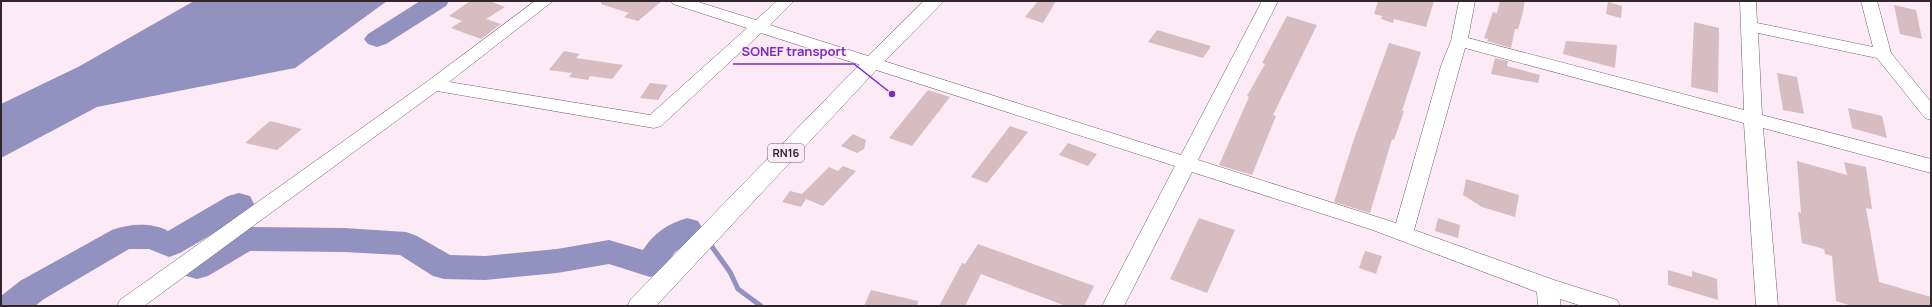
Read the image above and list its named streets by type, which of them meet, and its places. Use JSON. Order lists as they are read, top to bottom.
{
  "streets": {
    "main road": ["RN16"]
  },
  "places": ["SONEF transport"]
}
